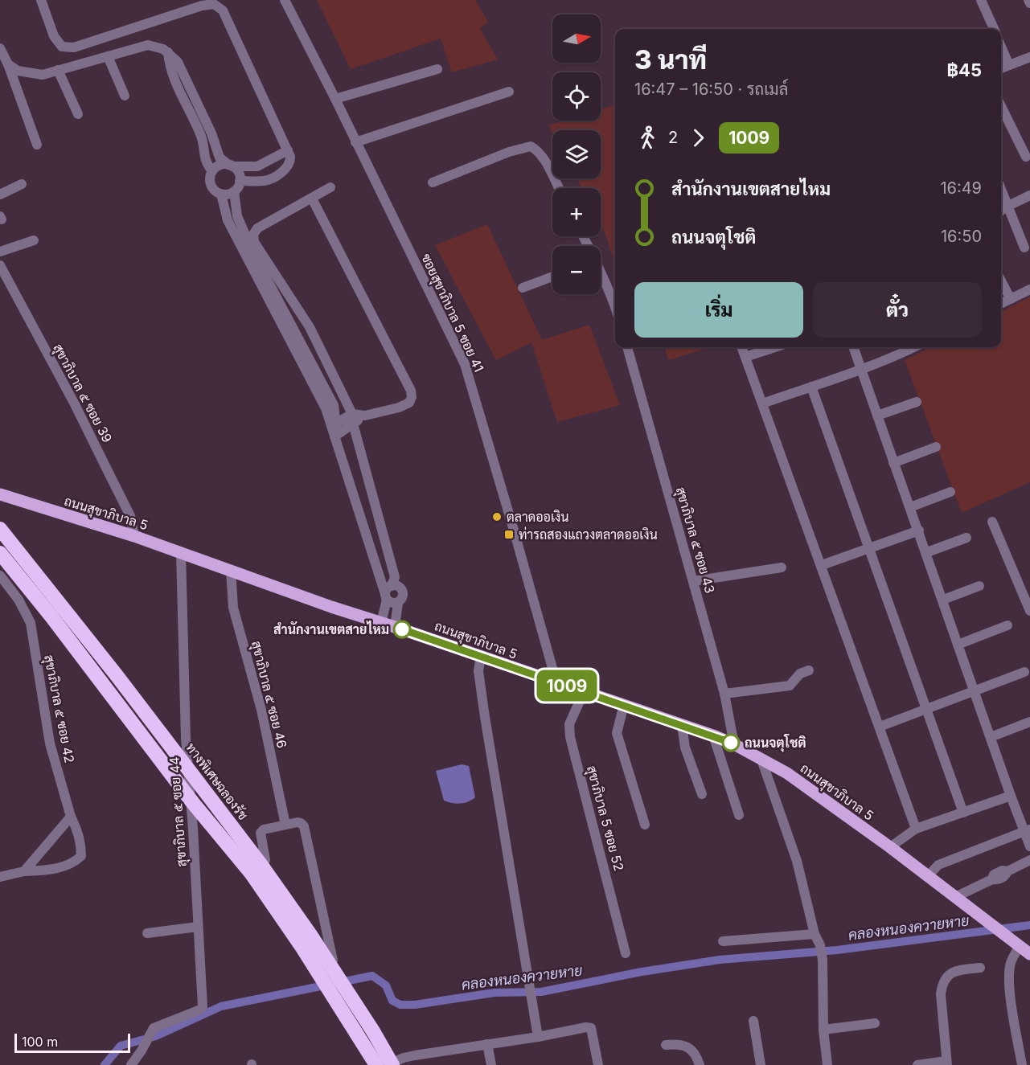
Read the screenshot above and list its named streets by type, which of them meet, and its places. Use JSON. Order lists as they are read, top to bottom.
{
  "streets": {
    "highway": ["ทางพิเศษฉลองรัช"],
    "main road": ["ถนนสุขาภิบาล 5"],
    "street": [
      "ซอยสุขาภิบาล 5 ซอย 41",
      "สุขาภิบาล ๕ ซอย 39",
      "สุขาภิบาล ๕ ซอย 43",
      "สุขาภิบาล ๕ ซอย 46",
      "สุขาภิบาล ๕ ซอย 42",
      "สุขาภิบาล ๕ ซอย 44",
      "สุขาภิบาล 5 ซอย 52"
    ]
  },
  "crossings": [
    ["ซอยสุขาภิบาล 5 ซอย 41", "ถนนสุขาภิบาล 5"],
    ["สุขาภิบาล ๕ ซอย 39", "ถนนสุขาภิบาล 5"],
    ["ถนนสุขาภิบาล 5", "สุขาภิบาล ๕ ซอย 43"],
    ["ถนนสุขาภิบาล 5", "สุขาภิบาล ๕ ซอย 46"],
    ["ถนนสุขาภิบาล 5", "สุขาภิบาล ๕ ซอย 44"],
    ["ถนนสุขาภิบาล 5", "สุขาภิบาล 5 ซอย 52"]
  ],
  "water": ["คลองหนองควายหาย"],
  "places": {
    "other": ["ตลาดออเงิน", "สำนักงานเขตสายไหม", "ถนนจตุโชติ"],
    "transit": ["ท่ารถสองแถวงตลาดออเงิน"]
  },
  "lines": ["bus line 1009"],
  "scale_bar": "100 m",
  "north": "right",
  "page": {
    "on_map": "1009",
    "map_buttons": ["+", "−"],
    "heading": ["3 นาที", "16:47 – 16:50 · รถเมล์", "฿45"],
    "legs": ["2", "1009"],
    "list": [
      {
        "name": "สำนักงานเขตสายไหม",
        "value": "16:49"
      },
      {
        "name": "ถนนจตุโชติ",
        "value": "16:50"
      }
    ],
    "buttons": ["เริ่ม", "ตั๋ว"],
    "scale": "100 m"
  }
}
